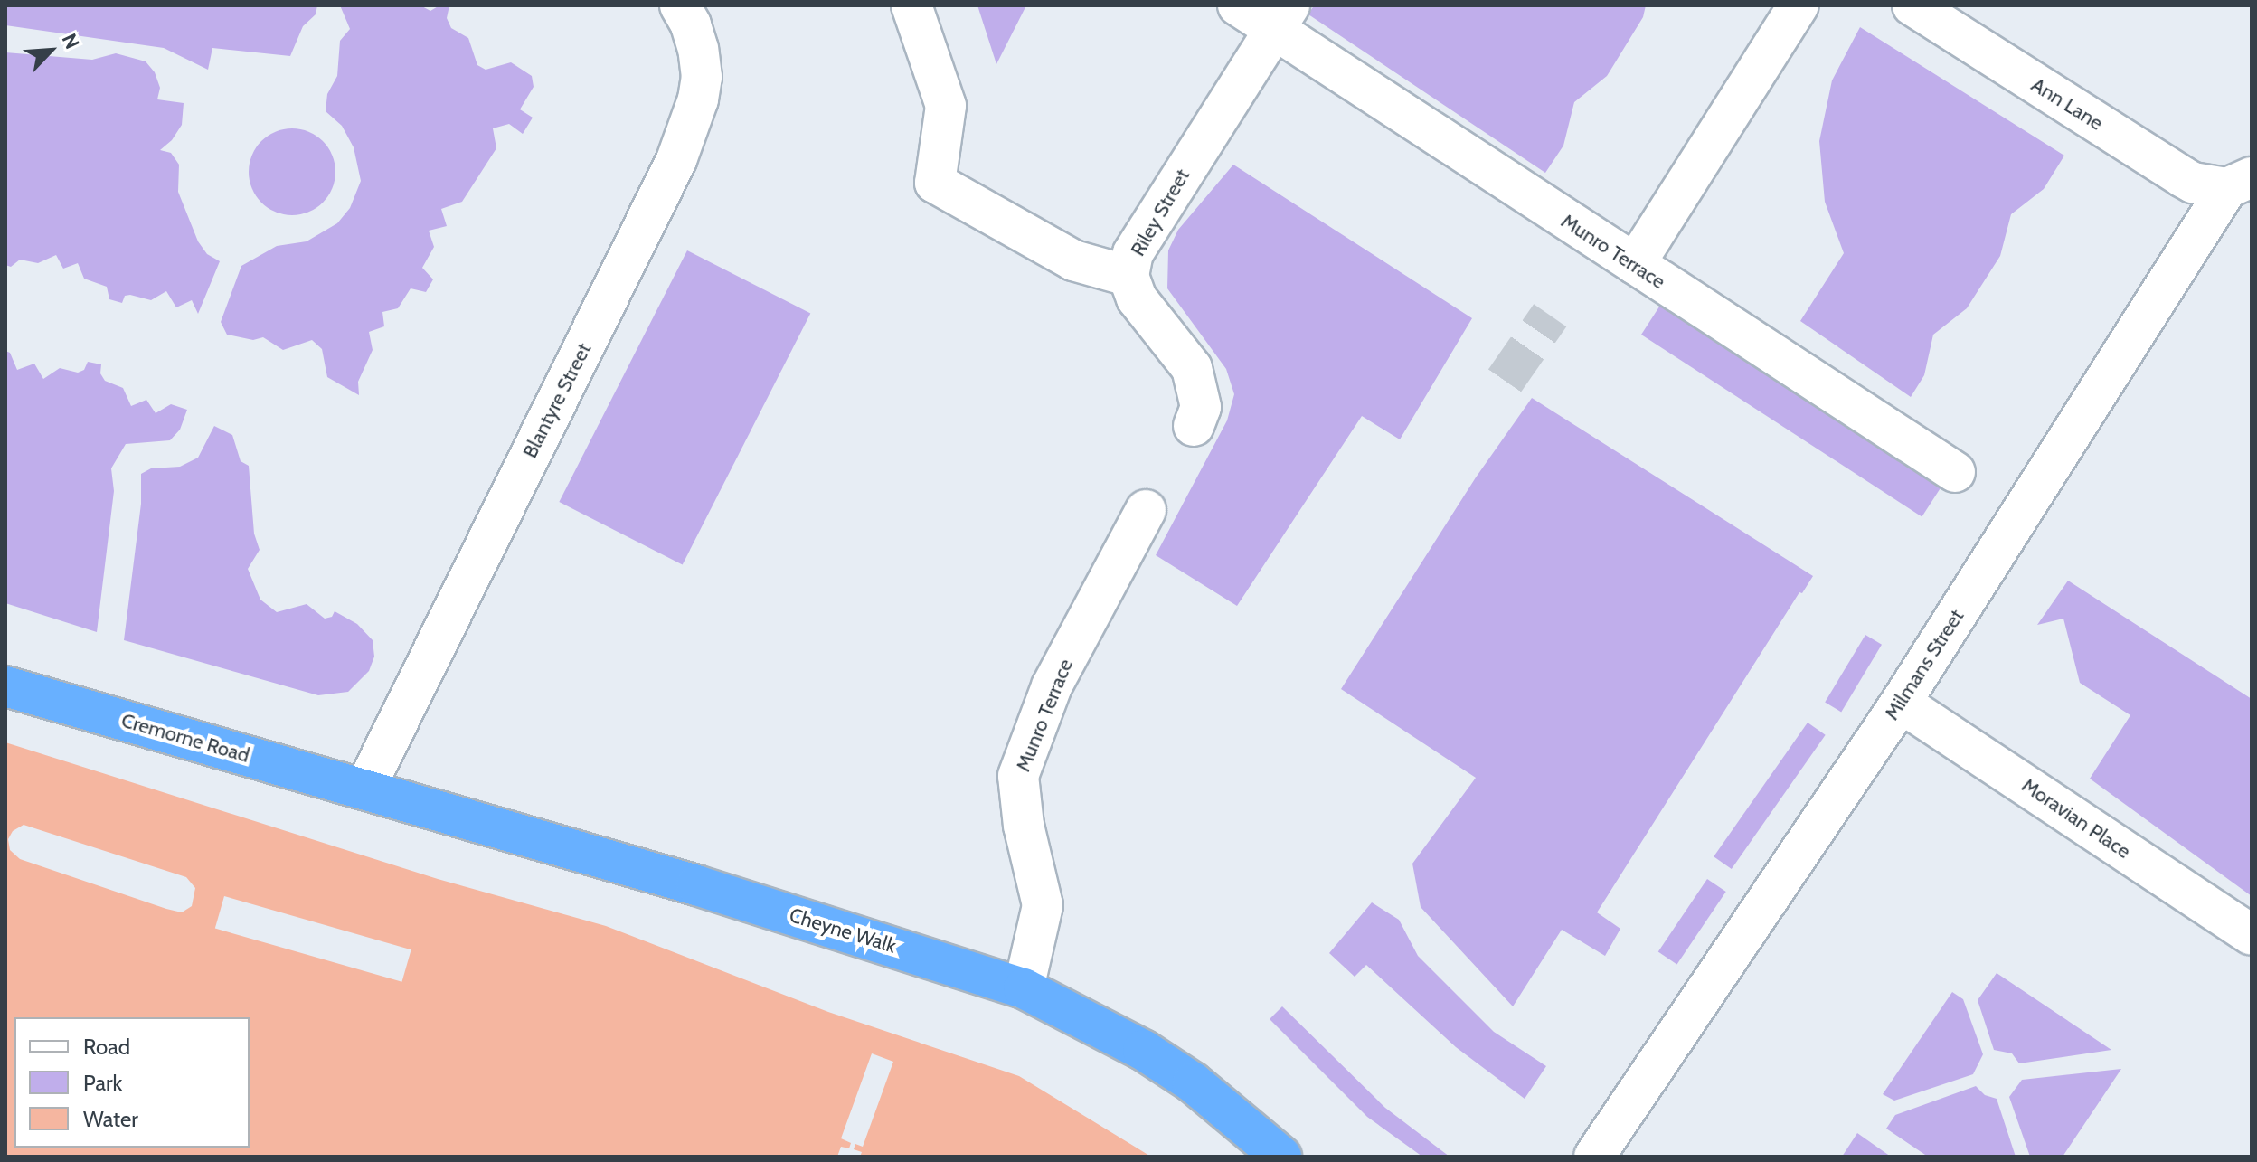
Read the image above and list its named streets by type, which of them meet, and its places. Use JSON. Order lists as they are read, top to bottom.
{
  "streets": {
    "highway": ["Cremorne Road", "Cheyne Walk"],
    "street": [
      "Ann Lane",
      "Riley Street",
      "Munro Terrace",
      "Blantyre Street",
      "Milmans Street",
      "Moravian Place"
    ]
  },
  "crossings": [
    ["Ann Lane", "Milmans Street"],
    ["Riley Street", "Munro Terrace"],
    ["Munro Terrace", "Cheyne Walk"],
    ["Blantyre Street", "Cremorne Road"],
    ["Blantyre Street", "Cheyne Walk"],
    ["Milmans Street", "Moravian Place"],
    ["Cremorne Road", "Cheyne Walk"]
  ],
  "legend": ["Road", "Park", "Water"],
  "north": "top right"
}
